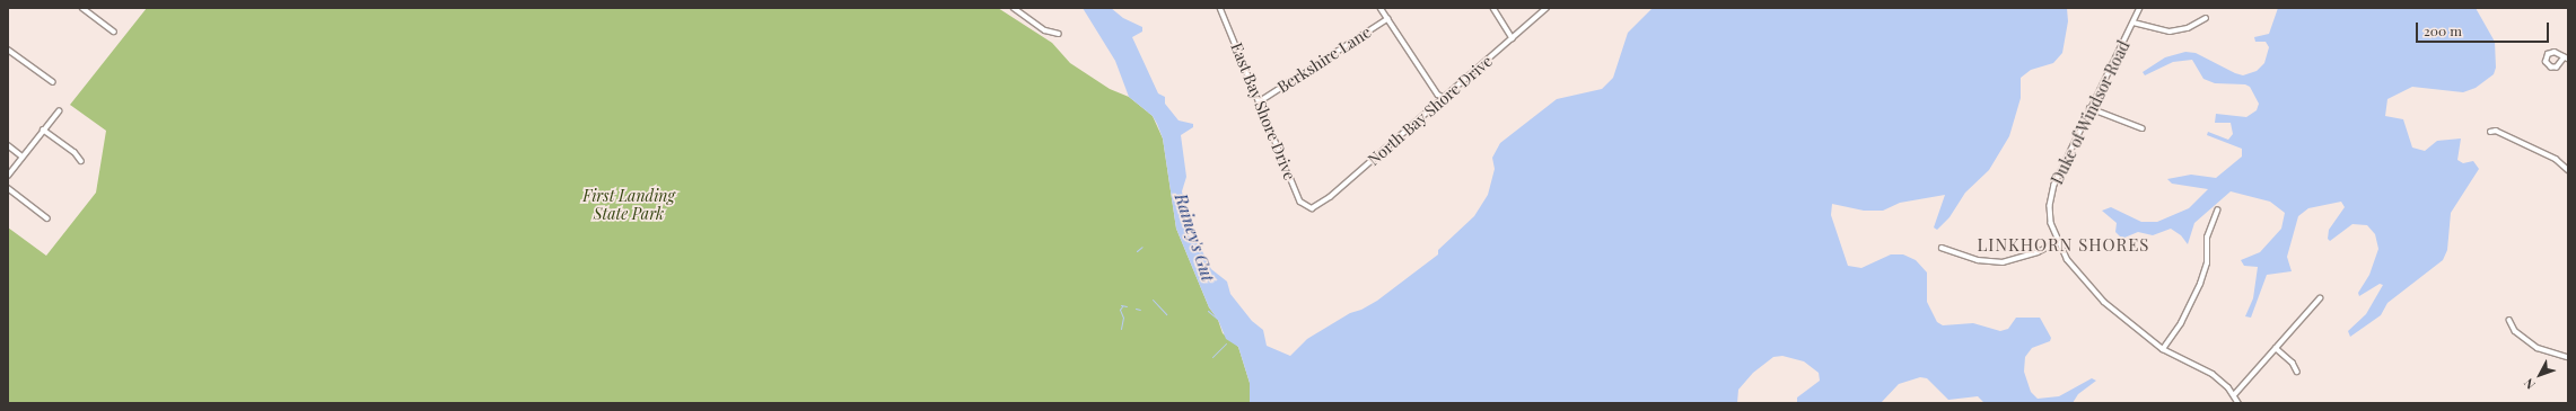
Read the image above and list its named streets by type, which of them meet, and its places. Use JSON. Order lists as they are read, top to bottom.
{
  "streets": {
    "street": [
      "Berkshire Lane",
      "North Bay Shore Drive",
      "East Bay Shore Drive",
      "Duke of Windsor Road"
    ]
  },
  "crossings": [
    ["Berkshire Lane", "East Bay Shore Drive"],
    ["North Bay Shore Drive", "East Bay Shore Drive"]
  ],
  "districts": ["LINKHORN SHORES"],
  "water": ["Rainey's Gut"],
  "parks": ["First Landing State Park"],
  "scale_bar": "200 m",
  "north": "bottom left"
}
